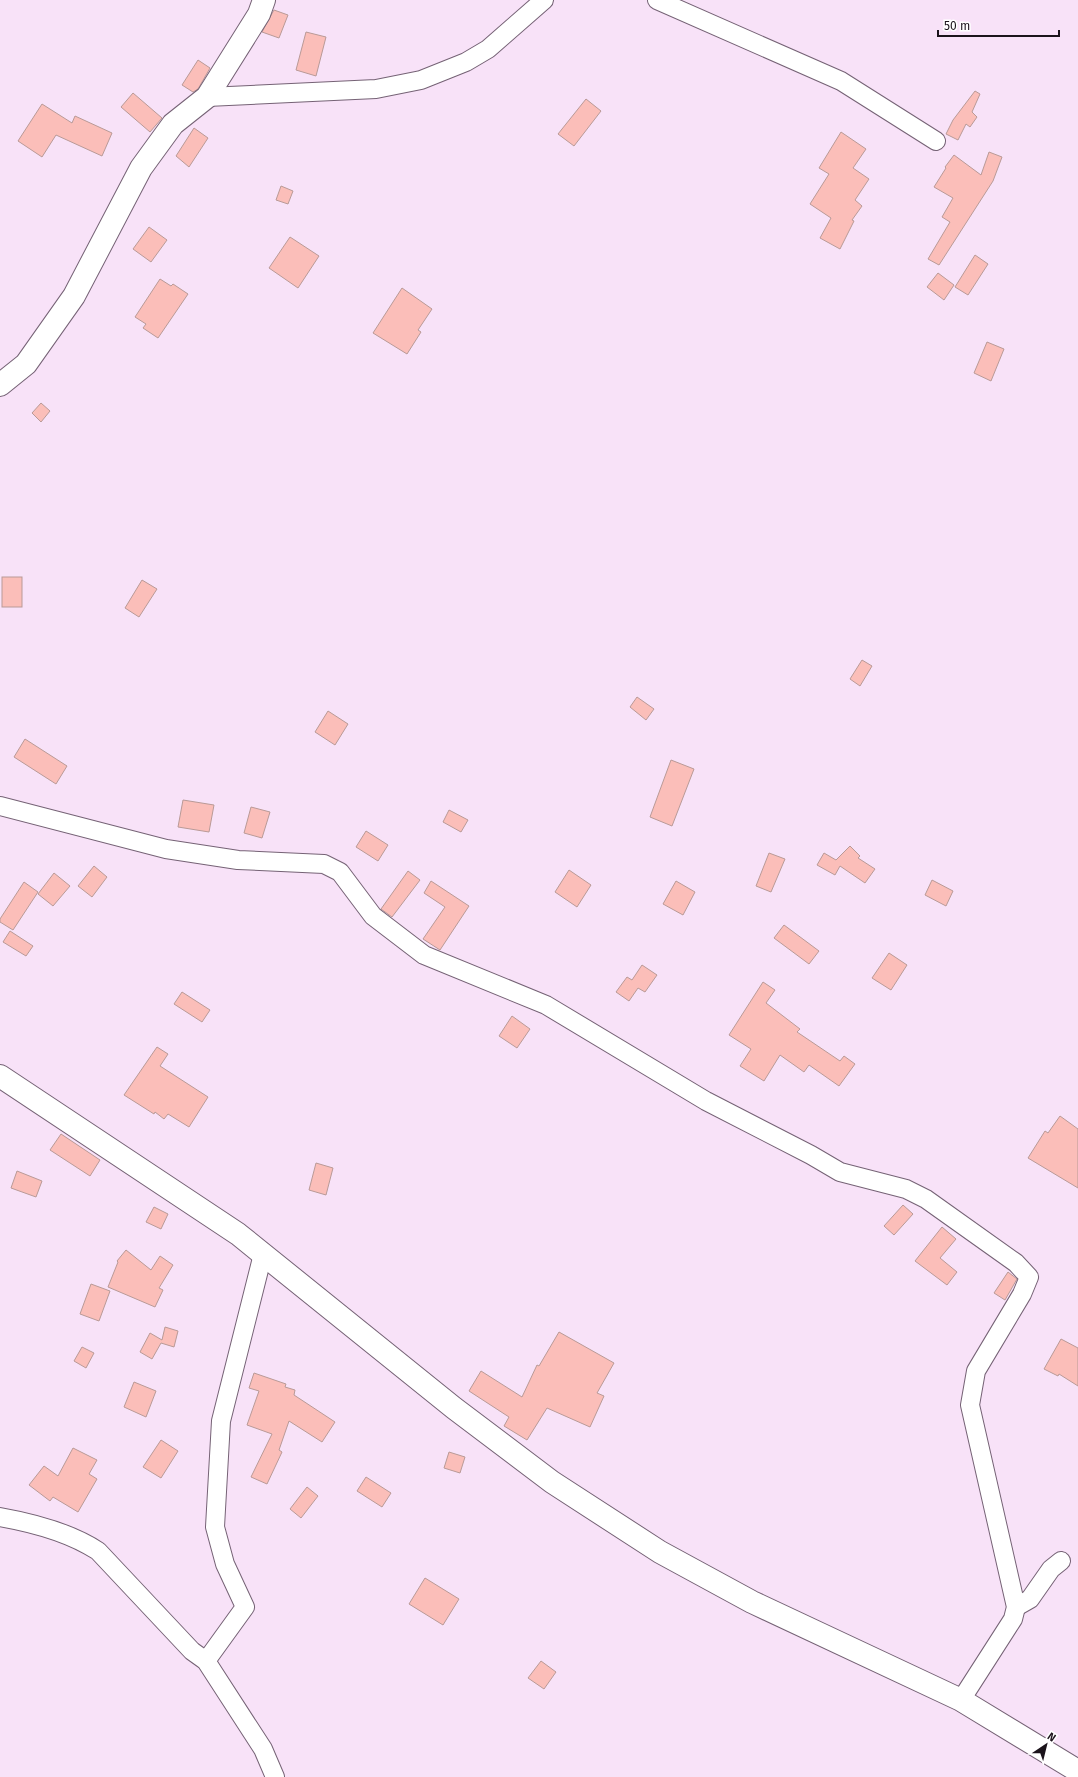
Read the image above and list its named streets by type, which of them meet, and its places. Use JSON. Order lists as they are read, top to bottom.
{
  "scale_bar": "50 m",
  "north": "top right"
}
